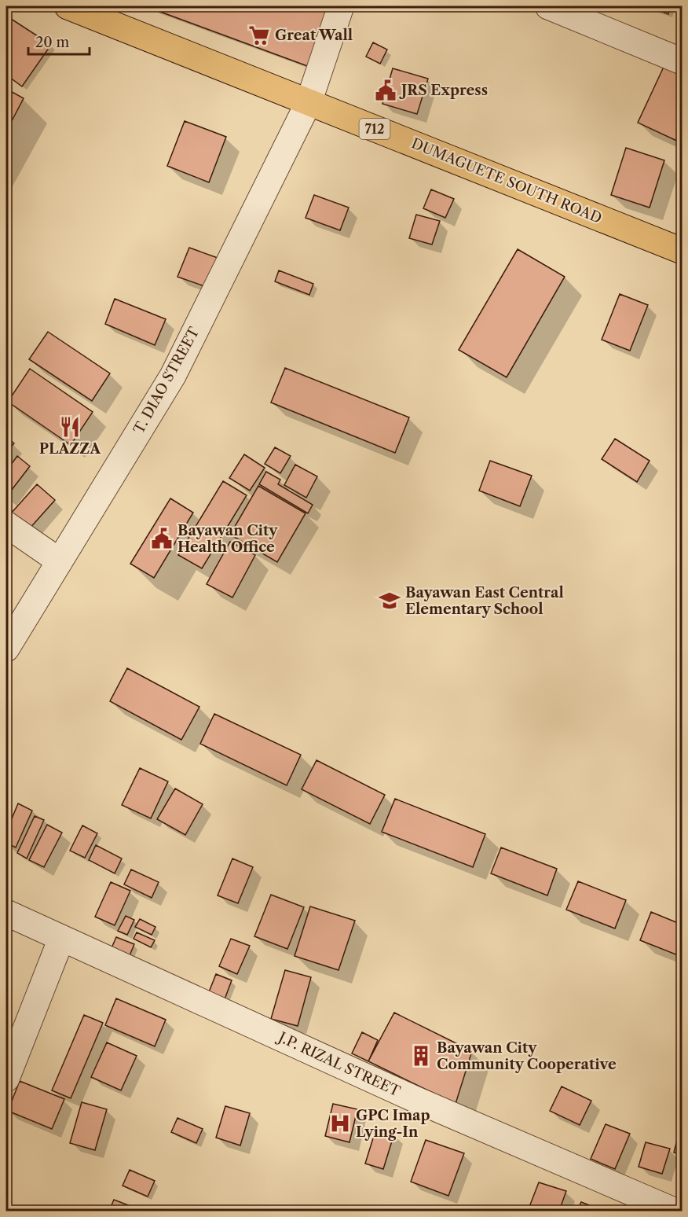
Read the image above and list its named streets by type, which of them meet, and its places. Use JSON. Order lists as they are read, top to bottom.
{
  "streets": {
    "highway": ["712", "DUMAGUETE SOUTH ROAD"],
    "street": ["T. DIAO STREET", "J.P. RIZAL STREET"]
  },
  "crossings": [
    ["DUMAGUETE SOUTH ROAD", "T. DIAO STREET"]
  ],
  "places": {
    "supermarket": ["Great Wall"],
    "public building": ["JRS Express", "Bayawan City Health Office"],
    "restaurant": ["PLAZZA"],
    "school or university": ["Bayawan East Central Elementary School"],
    "building": ["Bayawan City Community Cooperative"],
    "hospital": ["GPC Imap Lying-In"]
  },
  "scale_bar": "20 m"
}
